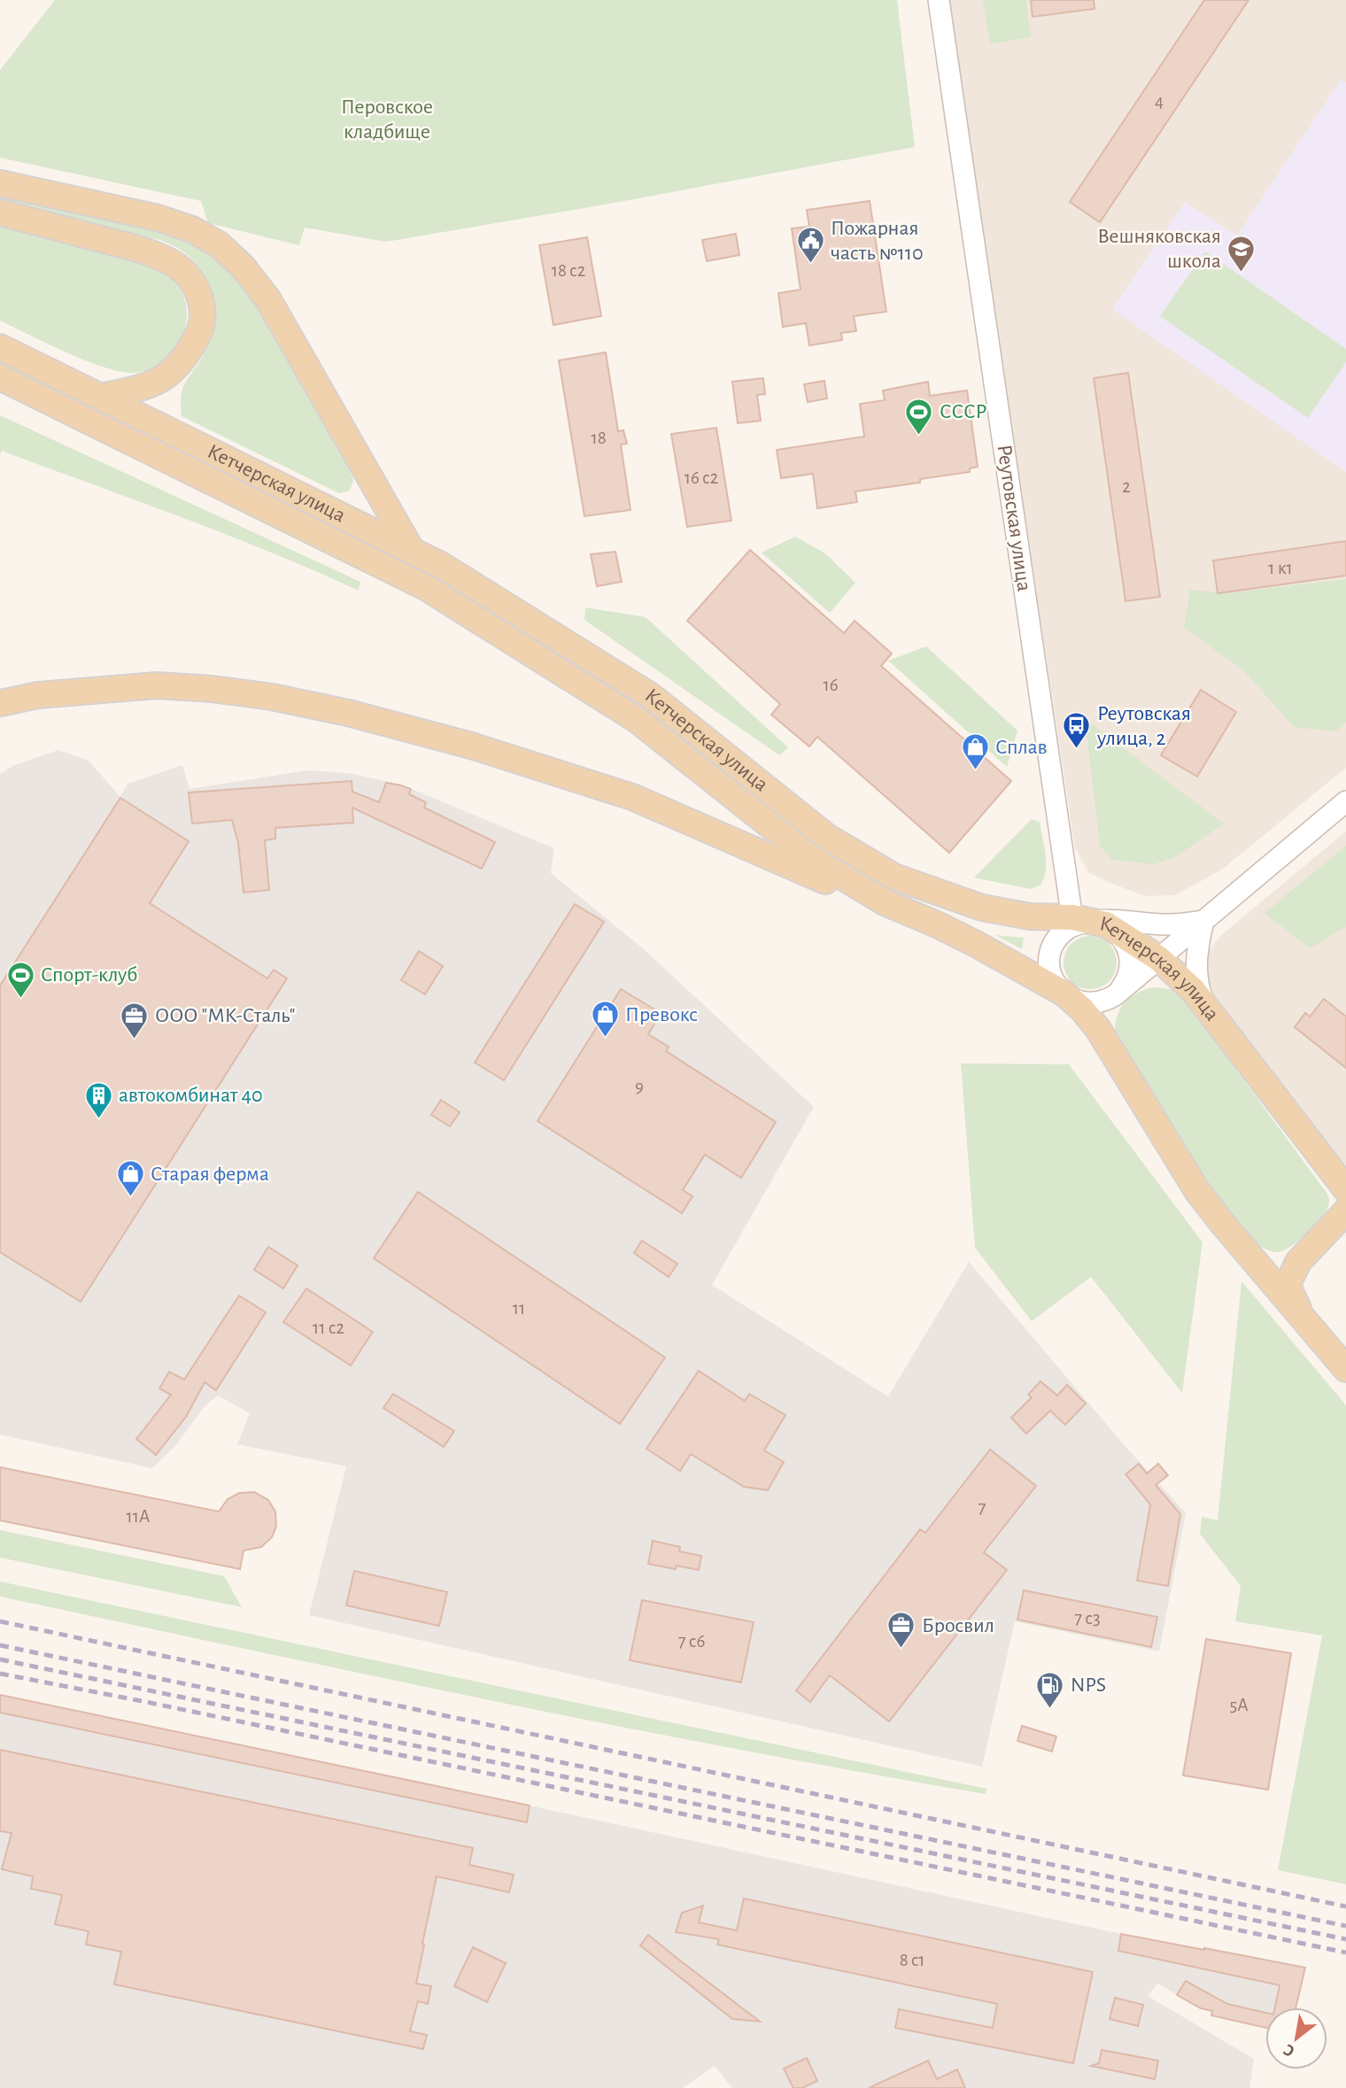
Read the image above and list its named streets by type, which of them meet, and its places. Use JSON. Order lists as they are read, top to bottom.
{
  "streets": {
    "main road": ["Кетчерская улица"],
    "street": ["Реутовская улица"]
  },
  "crossings": [
    ["Кетчерская улица", "Реутовская улица"]
  ],
  "parks": ["Перовское кладбище"],
  "places": {
    "public building": ["Пожарная часть №110"],
    "school or university": ["Вешняковская школа"],
    "sports": ["СССР", "Спорт-клуб"],
    "bus stop": ["Реутовская улица, 2"],
    "shop": ["Сплав", "Превокс", "Старая ферма"],
    "office": ["ООО \"МК-Сталь\"", "Бросвил"],
    "building": ["автокомбинат 40"],
    "fuel station": ["NPS"]
  },
  "house_numbers": [
    "4",
    "18 с2",
    "18",
    "16 с2",
    "2",
    "1 к1",
    "16",
    "9",
    "11",
    "11 с2",
    "7",
    "11А",
    "7 с3",
    "7 с6",
    "5А",
    "8 c1"
  ],
  "north": "bottom left"
}
